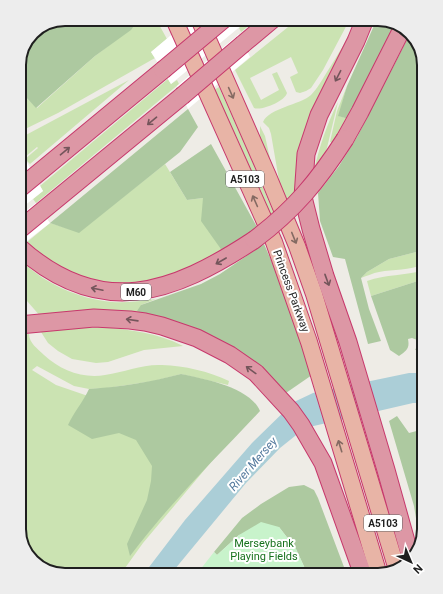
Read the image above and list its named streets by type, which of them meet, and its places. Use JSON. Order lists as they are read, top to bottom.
{
  "streets": {
    "highway": ["A5103", "Princess Parkway", "M60"]
  },
  "water": ["River Mersey"],
  "parks": ["Merseybank Playing Fields"],
  "north": "bottom right"
}
